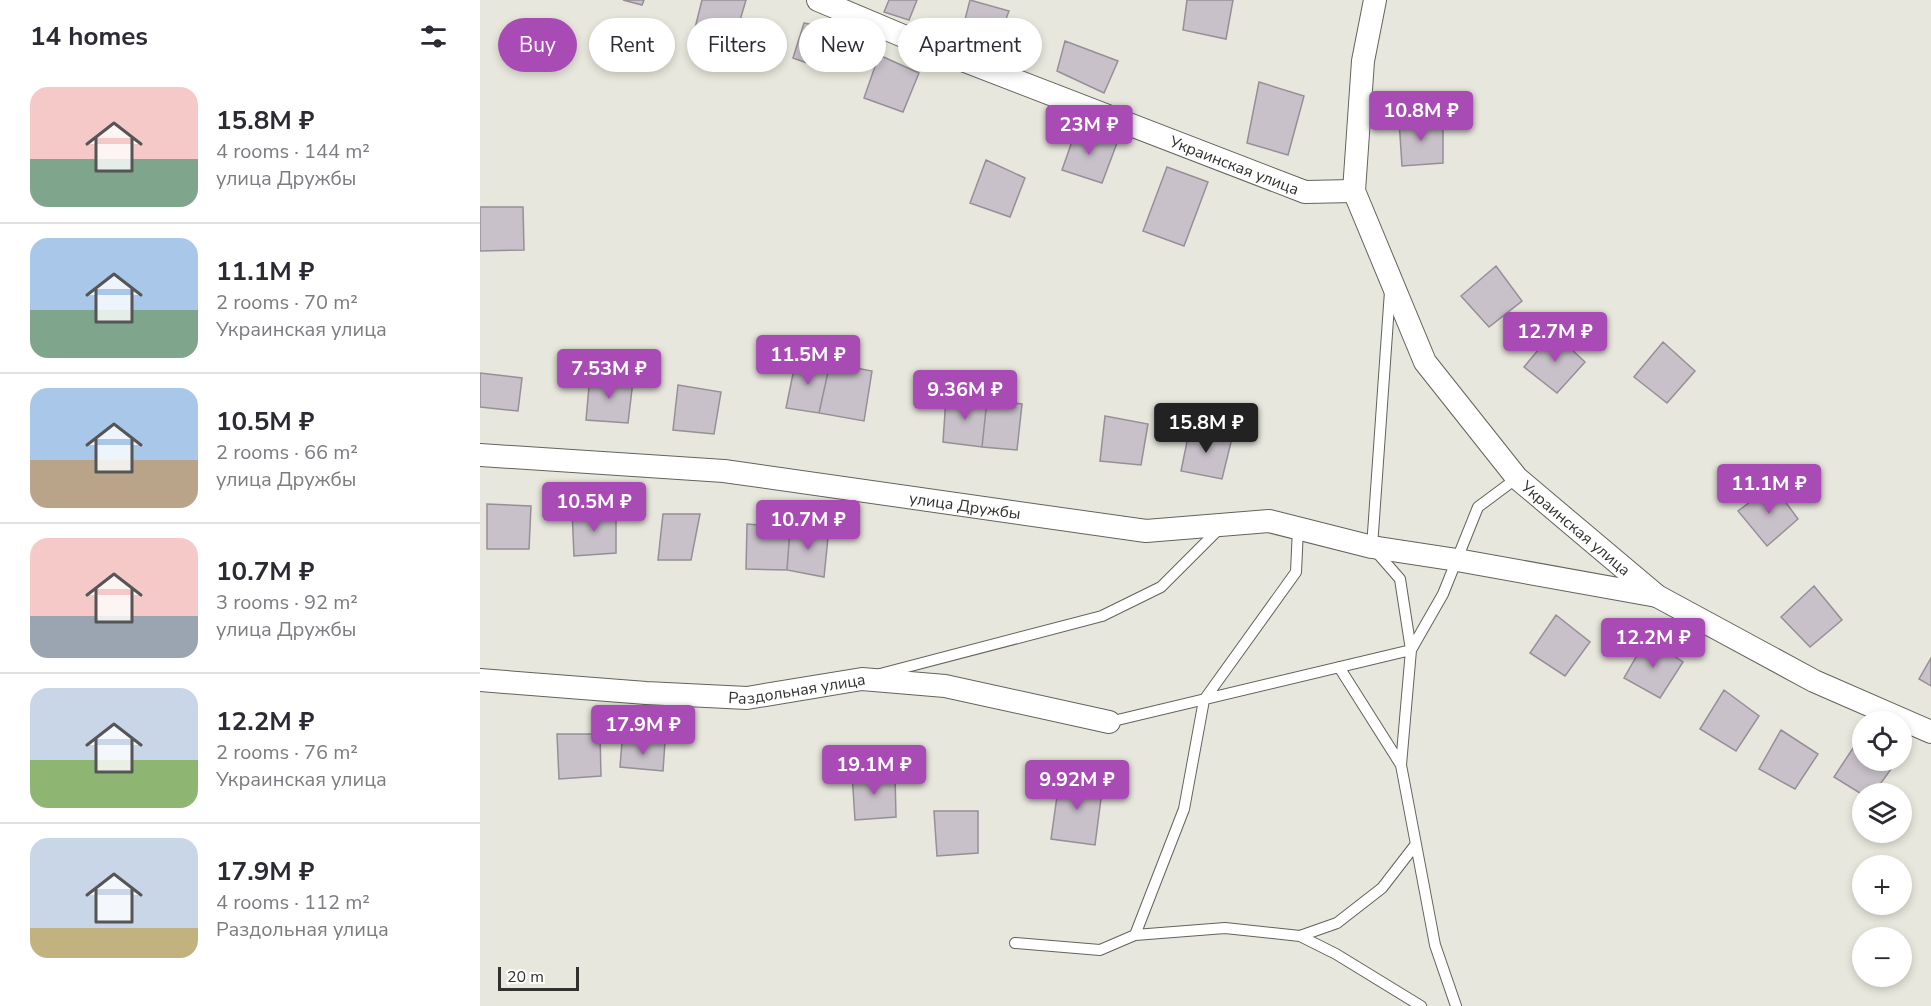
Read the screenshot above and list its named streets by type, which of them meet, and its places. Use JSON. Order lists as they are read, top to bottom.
{
  "streets": {
    "street": ["Украинская улица", "улица Дружбы", "Раздольная улица"]
  },
  "crossings": [
    ["Украинская улица", "улица Дружбы"]
  ],
  "scale_bar": "20 m",
  "page": {
    "heading": "14 homes",
    "chip": [
      "Buy",
      "Rent",
      "Filters",
      "New",
      "Apartment"
    ],
    "list": [
      {
        "name": "15.8M ₽",
        "note": "4 rooms · 144 m² · улица Дружбы"
      },
      {
        "name": "11.1M ₽",
        "note": "2 rooms · 70 m² · Украинская улица"
      },
      {
        "name": "10.5M ₽",
        "note": "2 rooms · 66 m² · улица Дружбы"
      },
      {
        "name": "10.7M ₽",
        "note": "3 rooms · 92 m² · улица Дружбы"
      },
      {
        "name": "12.2M ₽",
        "note": "2 rooms · 76 m² · Украинская улица"
      },
      {
        "name": "17.9M ₽",
        "note": "4 rooms · 112 m² · Раздольная улица"
      }
    ],
    "price": [
      "10.8M ₽",
      "23M ₽",
      "12.7M ₽",
      "11.5M ₽",
      "7.53M ₽",
      "9.36M ₽",
      "15.8M ₽",
      "11.1M ₽",
      "10.5M ₽",
      "10.7M ₽",
      "12.2M ₽",
      "17.9M ₽",
      "19.1M ₽",
      "9.92M ₽"
    ],
    "map_buttons": ["+", "−"],
    "scale": "20 m"
  }
}
